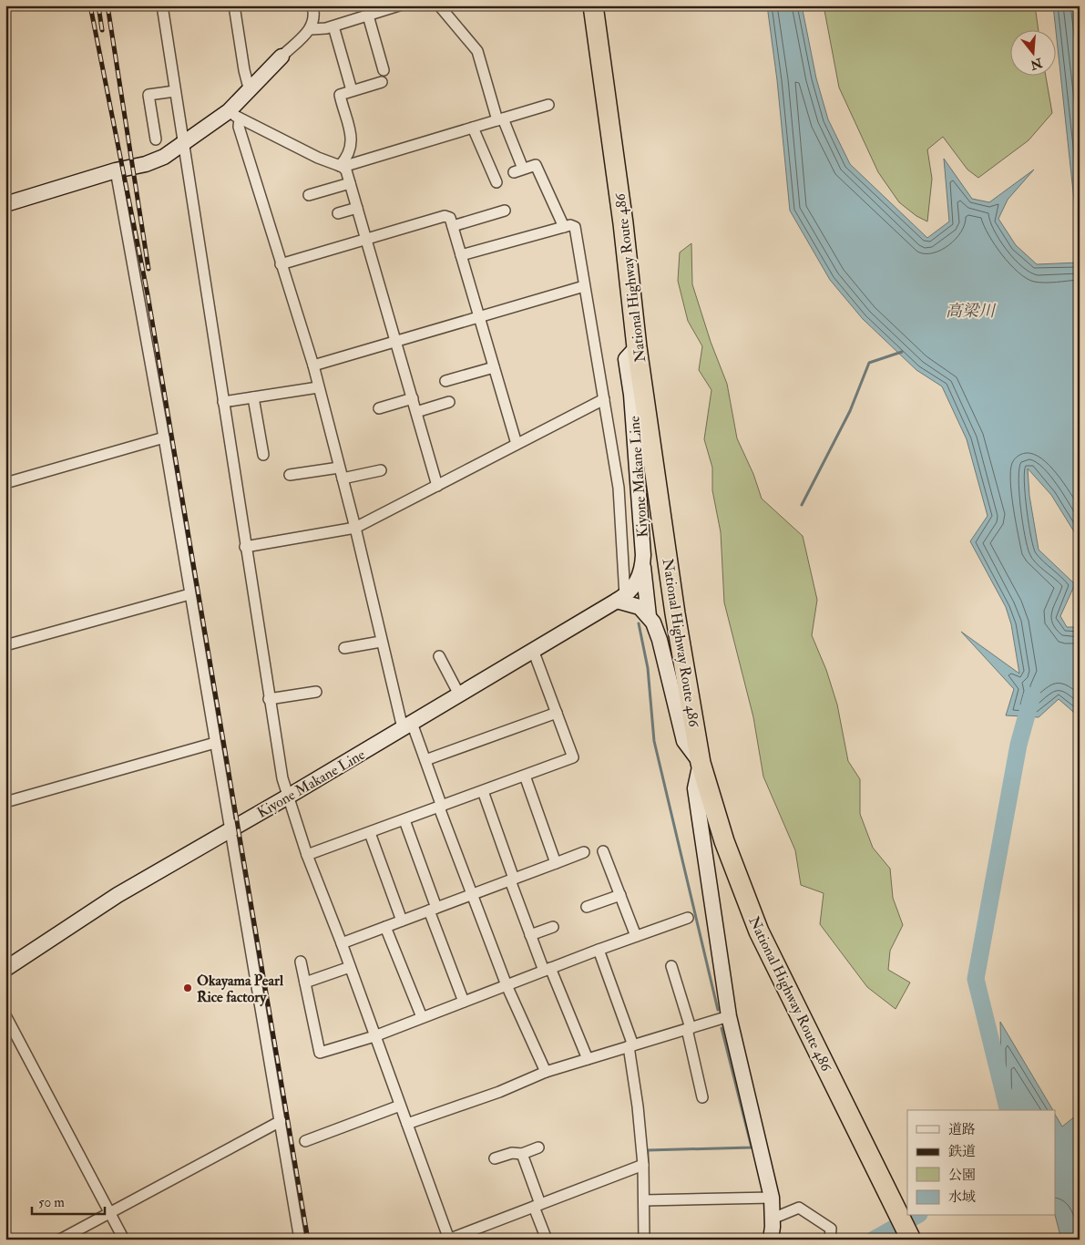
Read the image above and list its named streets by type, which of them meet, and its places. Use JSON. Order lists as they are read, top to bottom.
{
  "streets": {
    "highway": ["National Highway Route 486"],
    "main road": ["Kiyone Makane Line"]
  },
  "crossings": [
    ["National Highway Route 486", "Kiyone Makane Line"]
  ],
  "water": ["高梁川"],
  "places": ["Okayama Pearl Rice factory"],
  "legend": [
    "道路",
    "鉄道",
    "公園",
    "水域"
  ],
  "scale_bar": "50 m",
  "north": "bottom"
}
